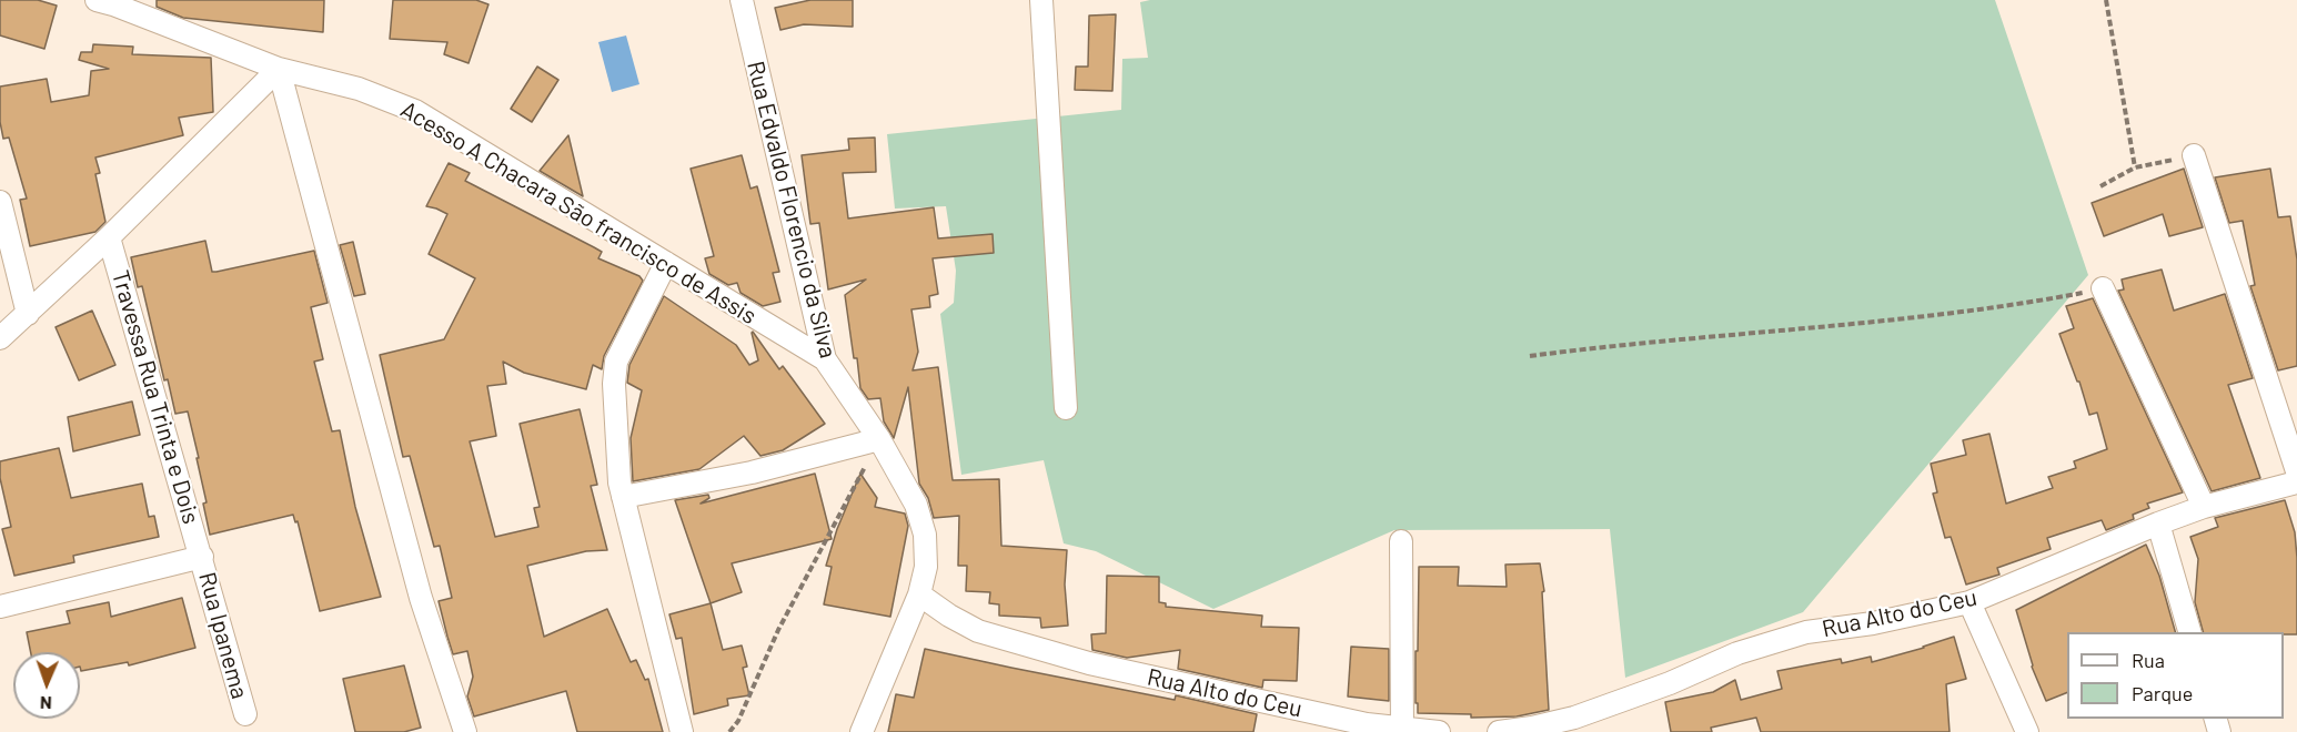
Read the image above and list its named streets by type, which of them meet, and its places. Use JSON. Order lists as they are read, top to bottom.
{
  "streets": {
    "street": [
      "Rua Edvaldo Florencio da Silva",
      "Acesso A Chacara São francisco de Assis",
      "Travessa Rua Trinta e Dois",
      "Rua Alto do Ceu",
      "Rua Ipanema"
    ]
  },
  "crossings": [
    ["Rua Edvaldo Florencio da Silva", "Acesso A Chacara São francisco de Assis"],
    ["Rua Edvaldo Florencio da Silva", "Rua Alto do Ceu"],
    ["Travessa Rua Trinta e Dois", "Rua Ipanema"]
  ],
  "legend": ["Rua", "Parque"],
  "north": "bottom"
}
